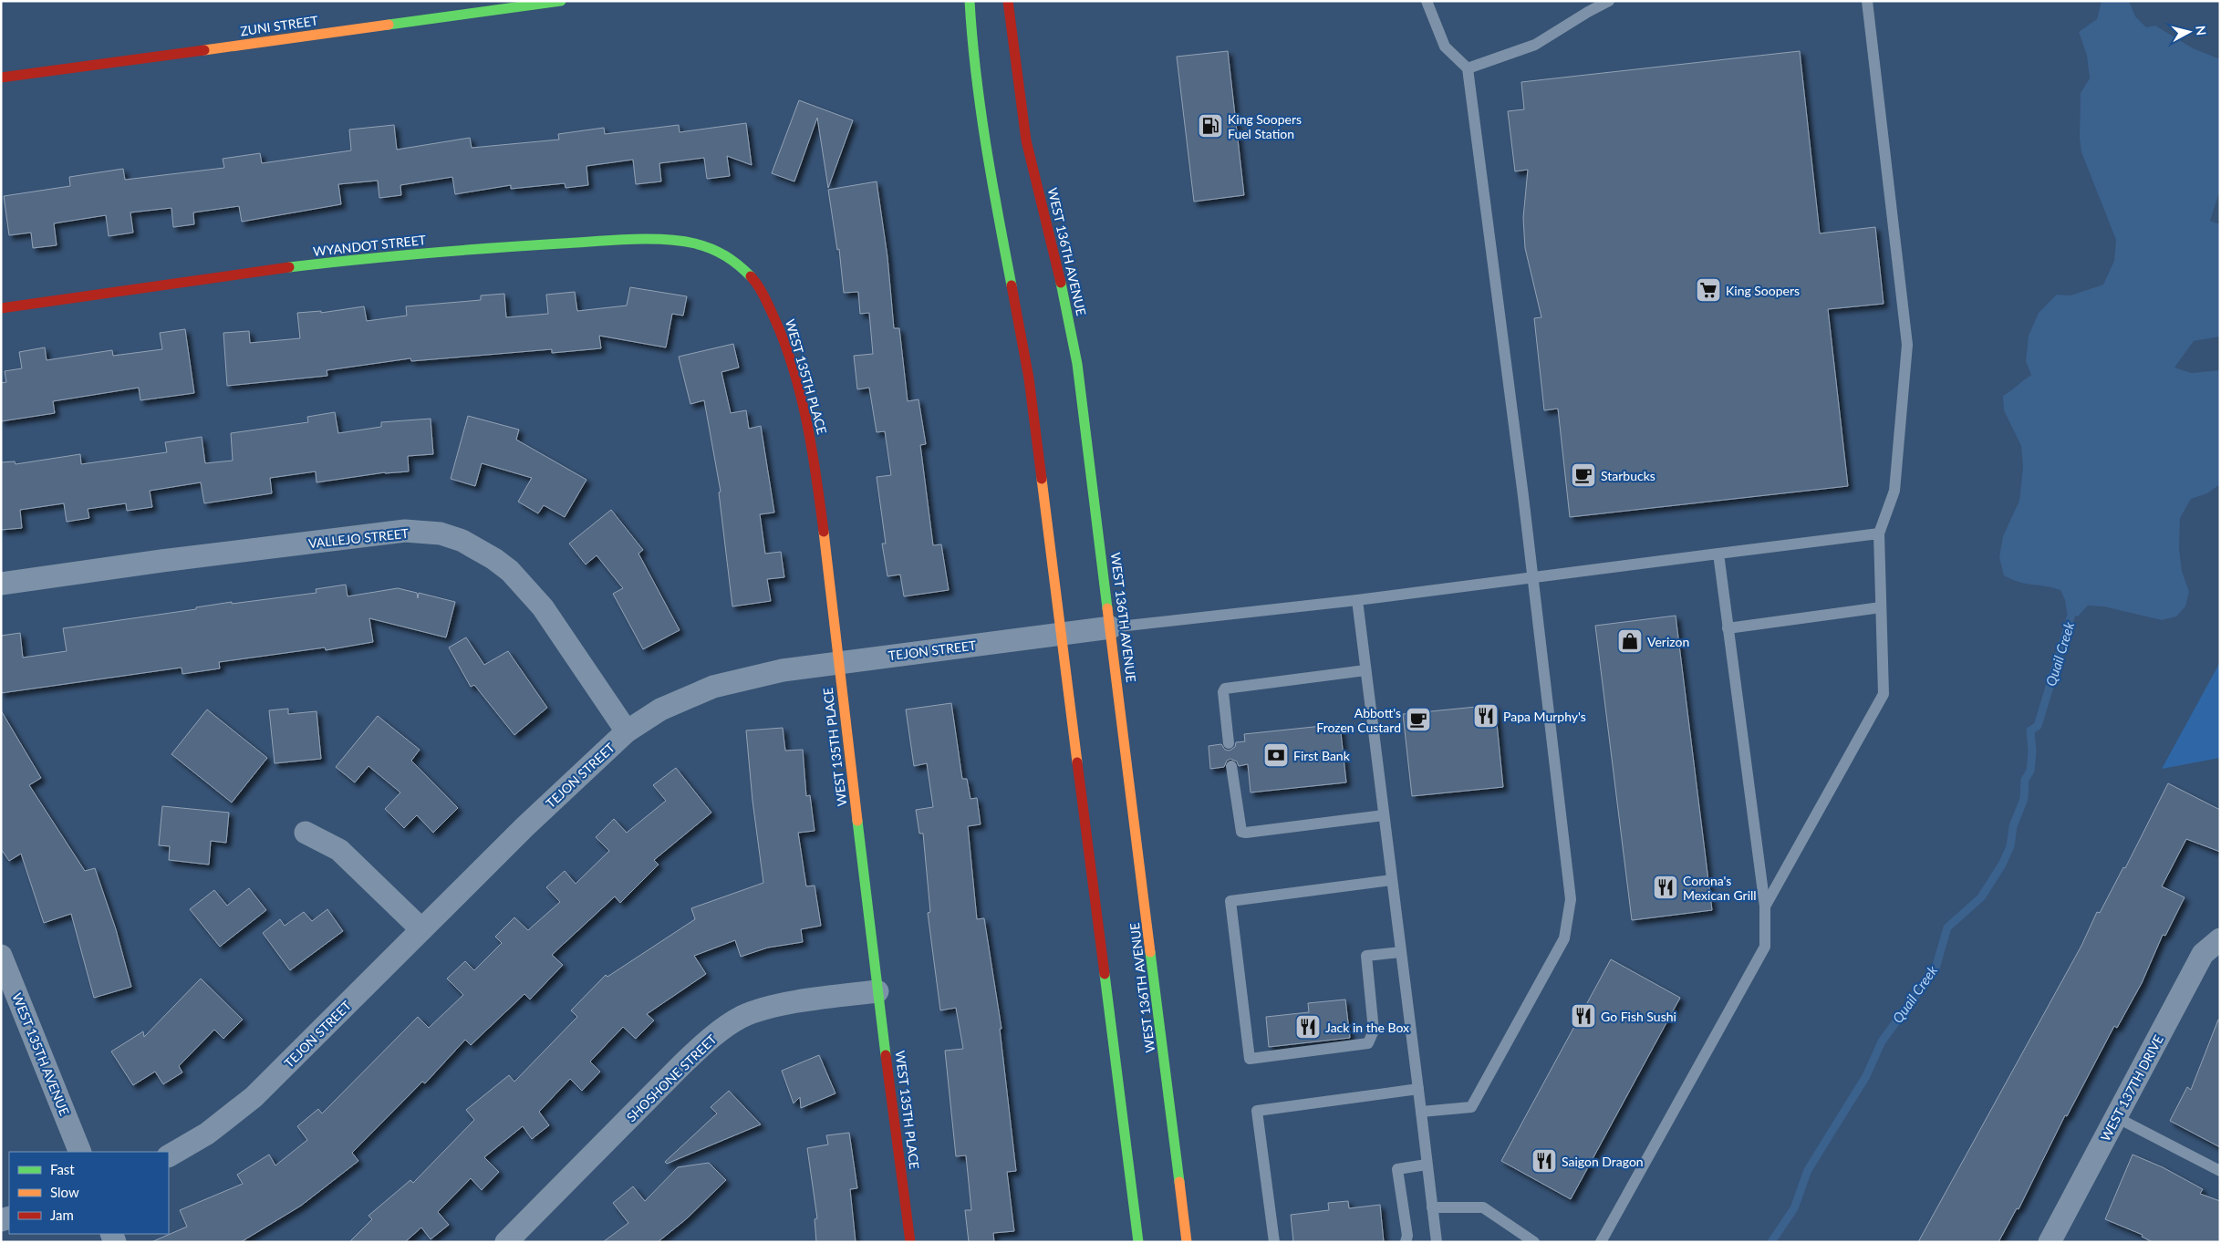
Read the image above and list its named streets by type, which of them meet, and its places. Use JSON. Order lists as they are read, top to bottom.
{
  "streets": {
    "main road": [
      "ZUNI STREET",
      "WYANDOT STREET",
      "WEST 136TH AVENUE",
      "WEST 135TH PLACE"
    ],
    "street": [
      "VALLEJO STREET",
      "TEJON STREET",
      "WEST 135TH AVENUE",
      "SHOSHONE STREET",
      "WEST 137TH DRIVE"
    ]
  },
  "crossings": [
    ["WYANDOT STREET", "WEST 135TH PLACE"],
    ["WEST 136TH AVENUE", "TEJON STREET"],
    ["WEST 135TH PLACE", "TEJON STREET"],
    ["WEST 135TH PLACE", "SHOSHONE STREET"],
    ["VALLEJO STREET", "TEJON STREET"]
  ],
  "water": ["Quail Creek"],
  "places": {
    "fuel station": ["King Soopers Fuel Station"],
    "supermarket": ["King Soopers"],
    "cafe": ["Starbucks", "Abbott's Frozen Custard"],
    "shop": ["Verizon"],
    "restaurant": [
      "Papa Murphy's",
      "Corona's Mexican Grill",
      "Go Fish Sushi",
      "Jack in the Box",
      "Saigon Dragon"
    ],
    "bank": ["First Bank"]
  },
  "legend": ["Fast", "Slow", "Jam"],
  "north": "right"
}
